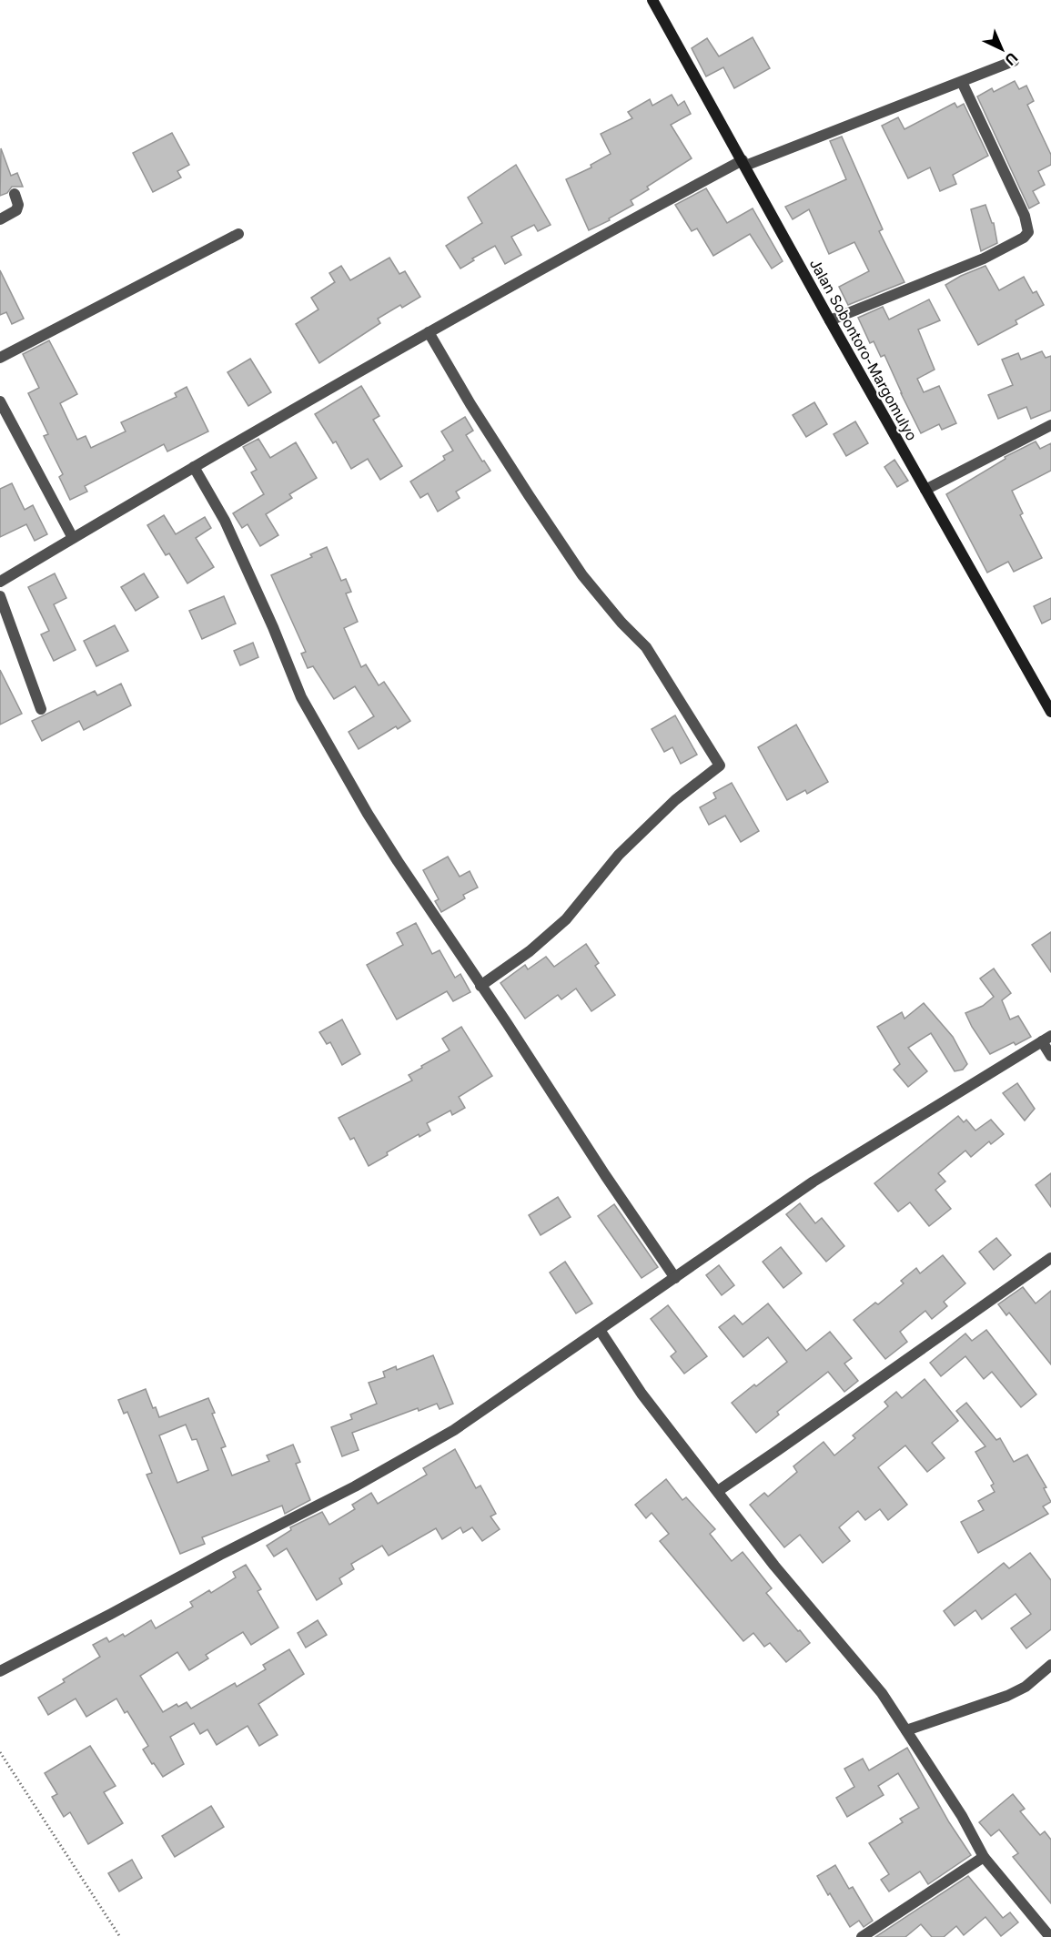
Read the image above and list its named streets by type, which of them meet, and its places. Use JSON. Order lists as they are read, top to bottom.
{
  "streets": {
    "street": ["Jalan Sobontoro-Margomulyo"]
  },
  "north": "bottom right"
}
